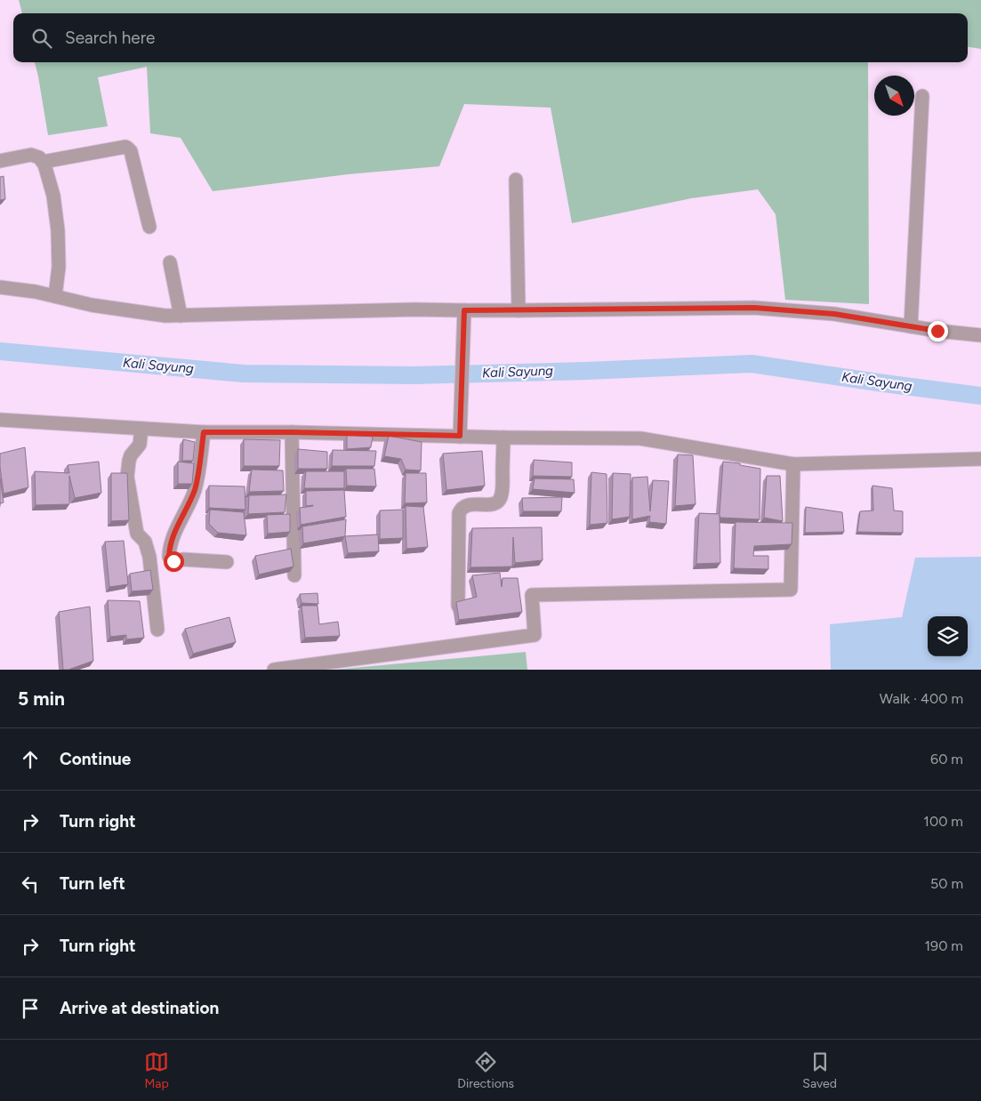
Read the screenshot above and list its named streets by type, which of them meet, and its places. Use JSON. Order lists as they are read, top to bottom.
{
  "water": ["Kali Sayung"],
  "north": "bottom right",
  "page": {
    "search": "Search here",
    "heading": ["5 min", "Walk · 400 m"],
    "list": [
      ["Continue", "60 m"],
      ["Turn right", "100 m"],
      ["Turn left", "50 m"],
      ["Turn right", "190 m"],
      "Arrive at destination"
    ],
    "nav": ["Map", "Directions", "Saved"]
  }
}
